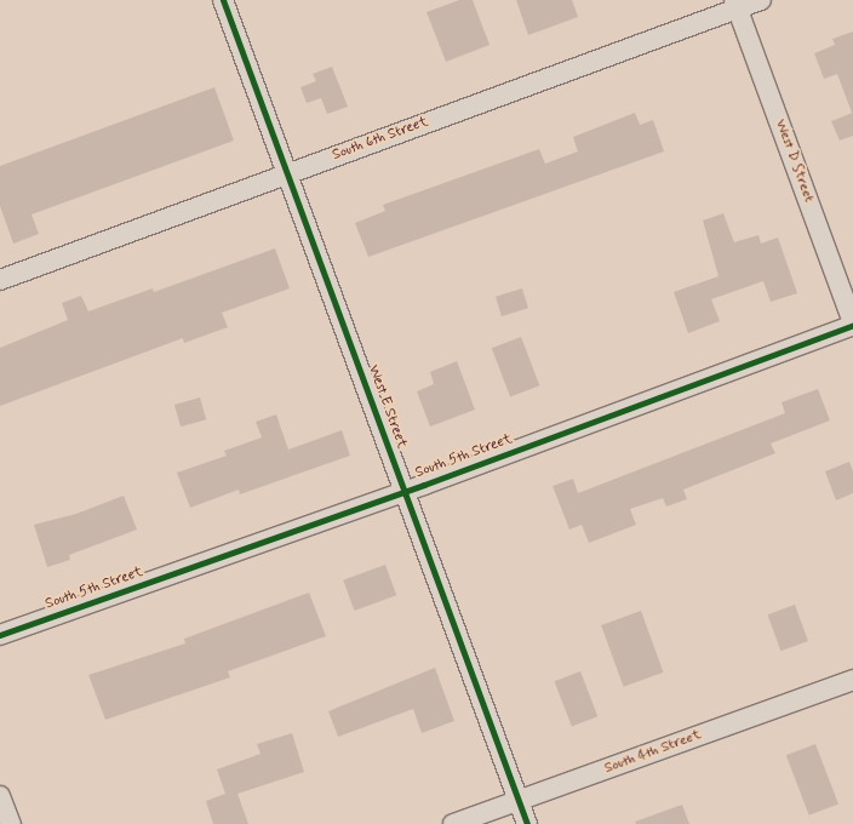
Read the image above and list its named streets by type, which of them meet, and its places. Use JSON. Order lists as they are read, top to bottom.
{
  "streets": {
    "street": [
      "South 6th Street",
      "West D Street",
      "West E Street",
      "South 5th Street",
      "South 4th Street"
    ]
  },
  "crossings": [
    ["South 6th Street", "West D Street"],
    ["South 6th Street", "West E Street"],
    ["West D Street", "South 5th Street"],
    ["West E Street", "South 5th Street"],
    ["West E Street", "South 4th Street"]
  ]
}
